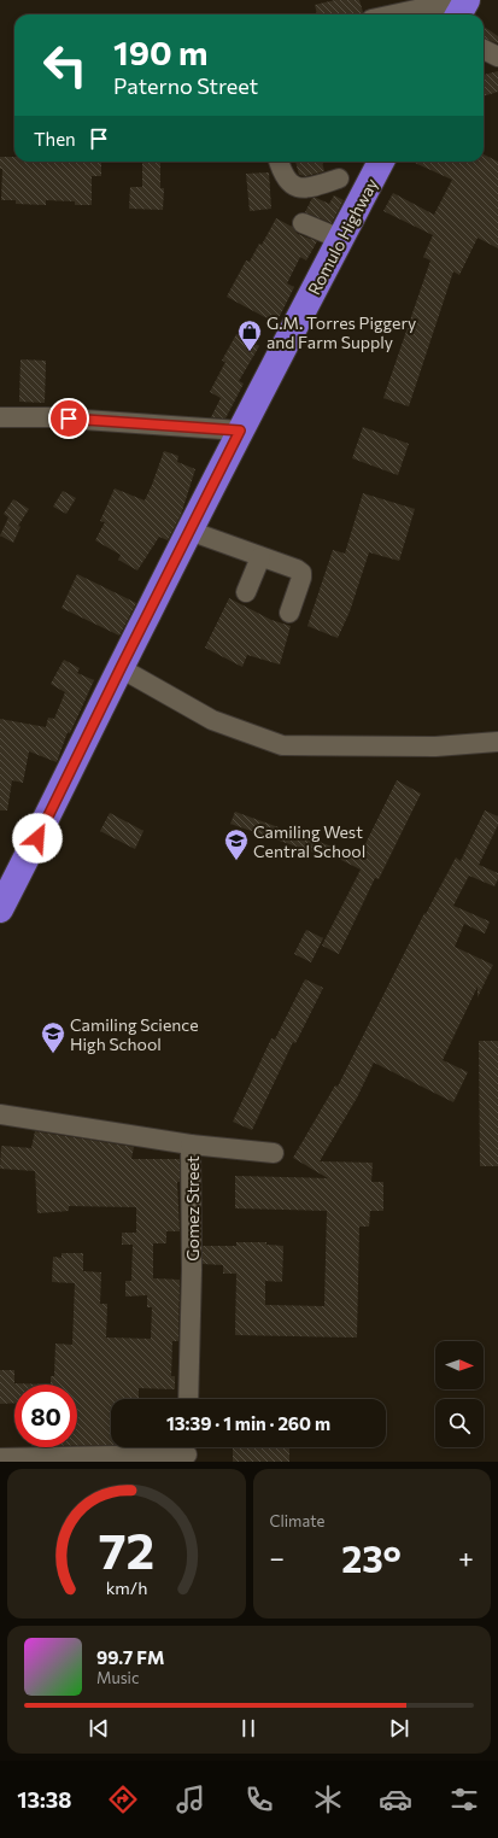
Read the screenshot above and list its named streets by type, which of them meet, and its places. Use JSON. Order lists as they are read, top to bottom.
{
  "streets": {
    "highway": ["Romulo Highway"],
    "street": ["Gomez Street"]
  },
  "places": {
    "shop": ["G.M. Torres Piggery and Farm Supply"],
    "school or university": ["Camiling West Central School", "Camiling Science High School"]
  },
  "north": "right",
  "page": {
    "turn": ["190 m", "Paterno Street"],
    "then": "Then",
    "limit": "80",
    "trip": "13:39 · 1 min · 260 m",
    "tile": "Climate",
    "heat": ["−", "23°", "+"],
    "song": ["99.7 FM", "Music"],
    "tabs": "13:38",
    "gauge": ["72", "km/h"]
  }
}
